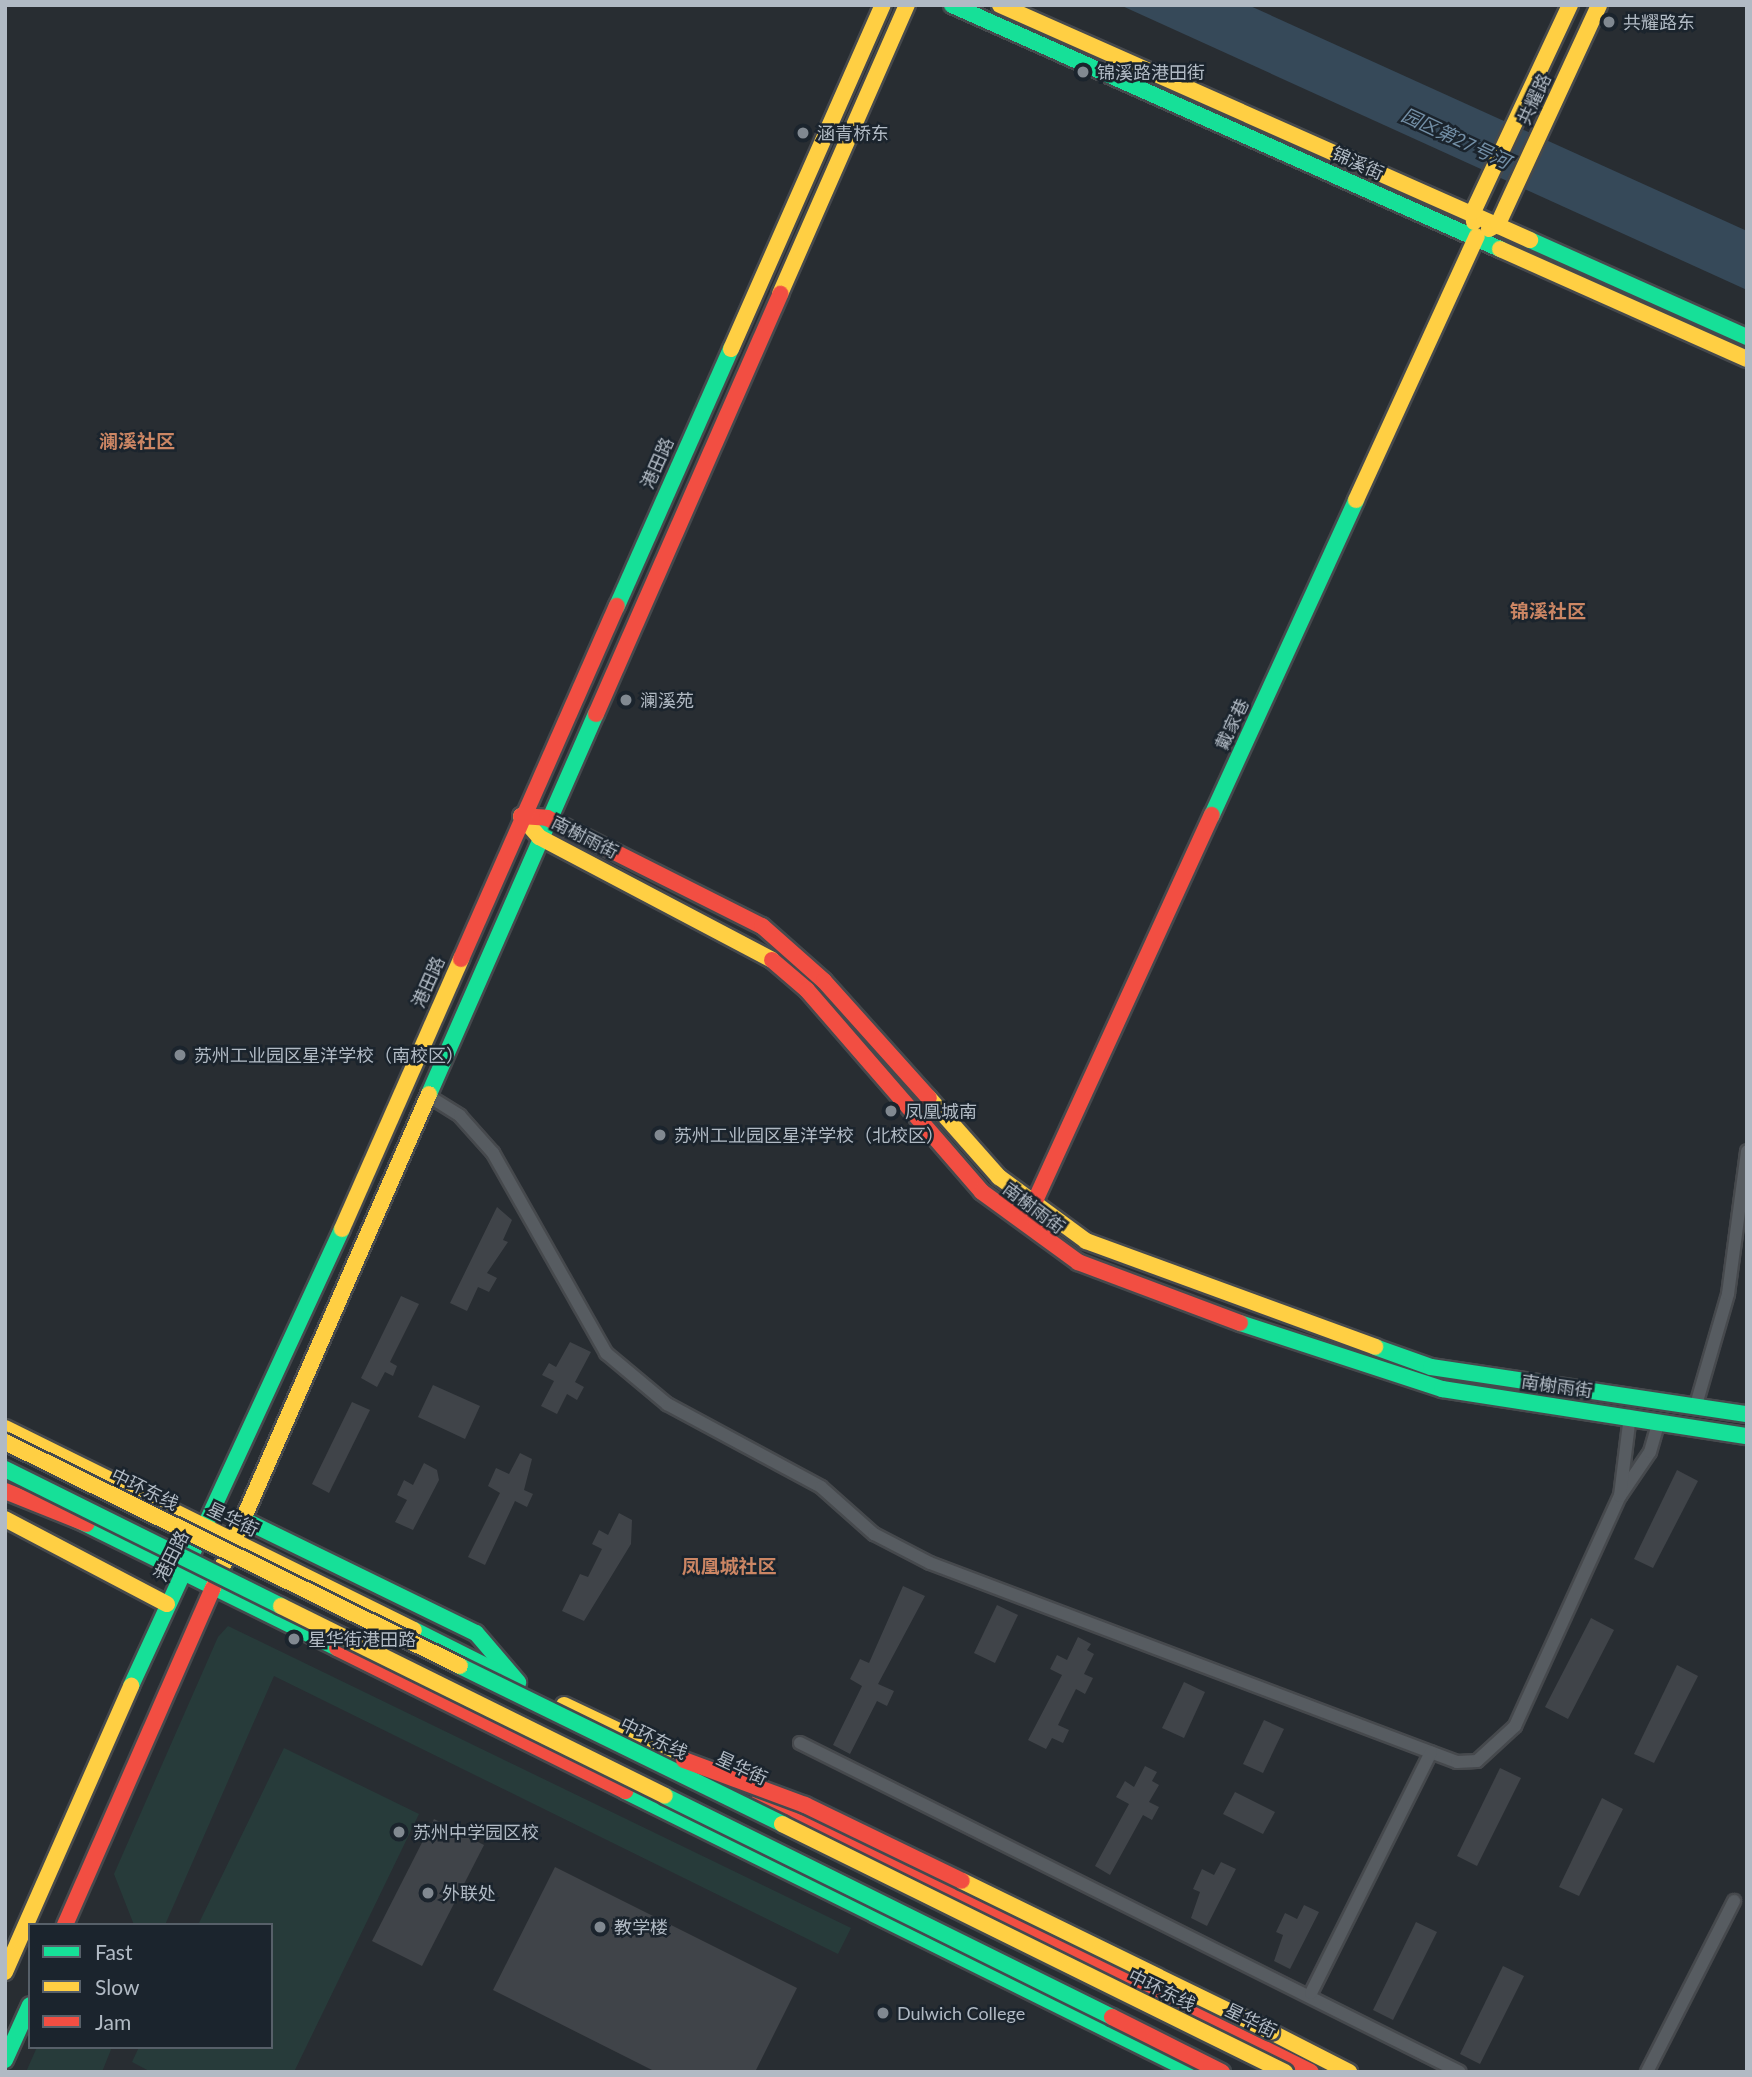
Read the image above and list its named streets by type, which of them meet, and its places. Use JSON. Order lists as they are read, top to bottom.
{
  "streets": {
    "main road": [
      "共耀路",
      "锦溪街",
      "港田路",
      "戴家巷",
      "南榭雨街",
      "中环东线",
      "星华街"
    ]
  },
  "crossings": [
    ["共耀路", "锦溪街"],
    ["锦溪街", "戴家巷"],
    ["港田路", "南榭雨街"],
    ["港田路", "星华街"],
    ["戴家巷", "南榭雨街"]
  ],
  "districts": ["澜溪社区", "锦溪社区", "凤凰城社区"],
  "water": ["园区第27号河"],
  "places": [
    "共耀路东",
    "锦溪路港田街",
    "涵青桥东",
    "澜溪苑",
    "苏州工业园区星洋学校（南校区）",
    "凤凰城南",
    "苏州工业园区星洋学校（北校区）",
    "星华街港田路",
    "苏州中学园区校",
    "外联处",
    "教学楼",
    "Dulwich College"
  ],
  "legend": ["Fast", "Slow", "Jam"]
}
